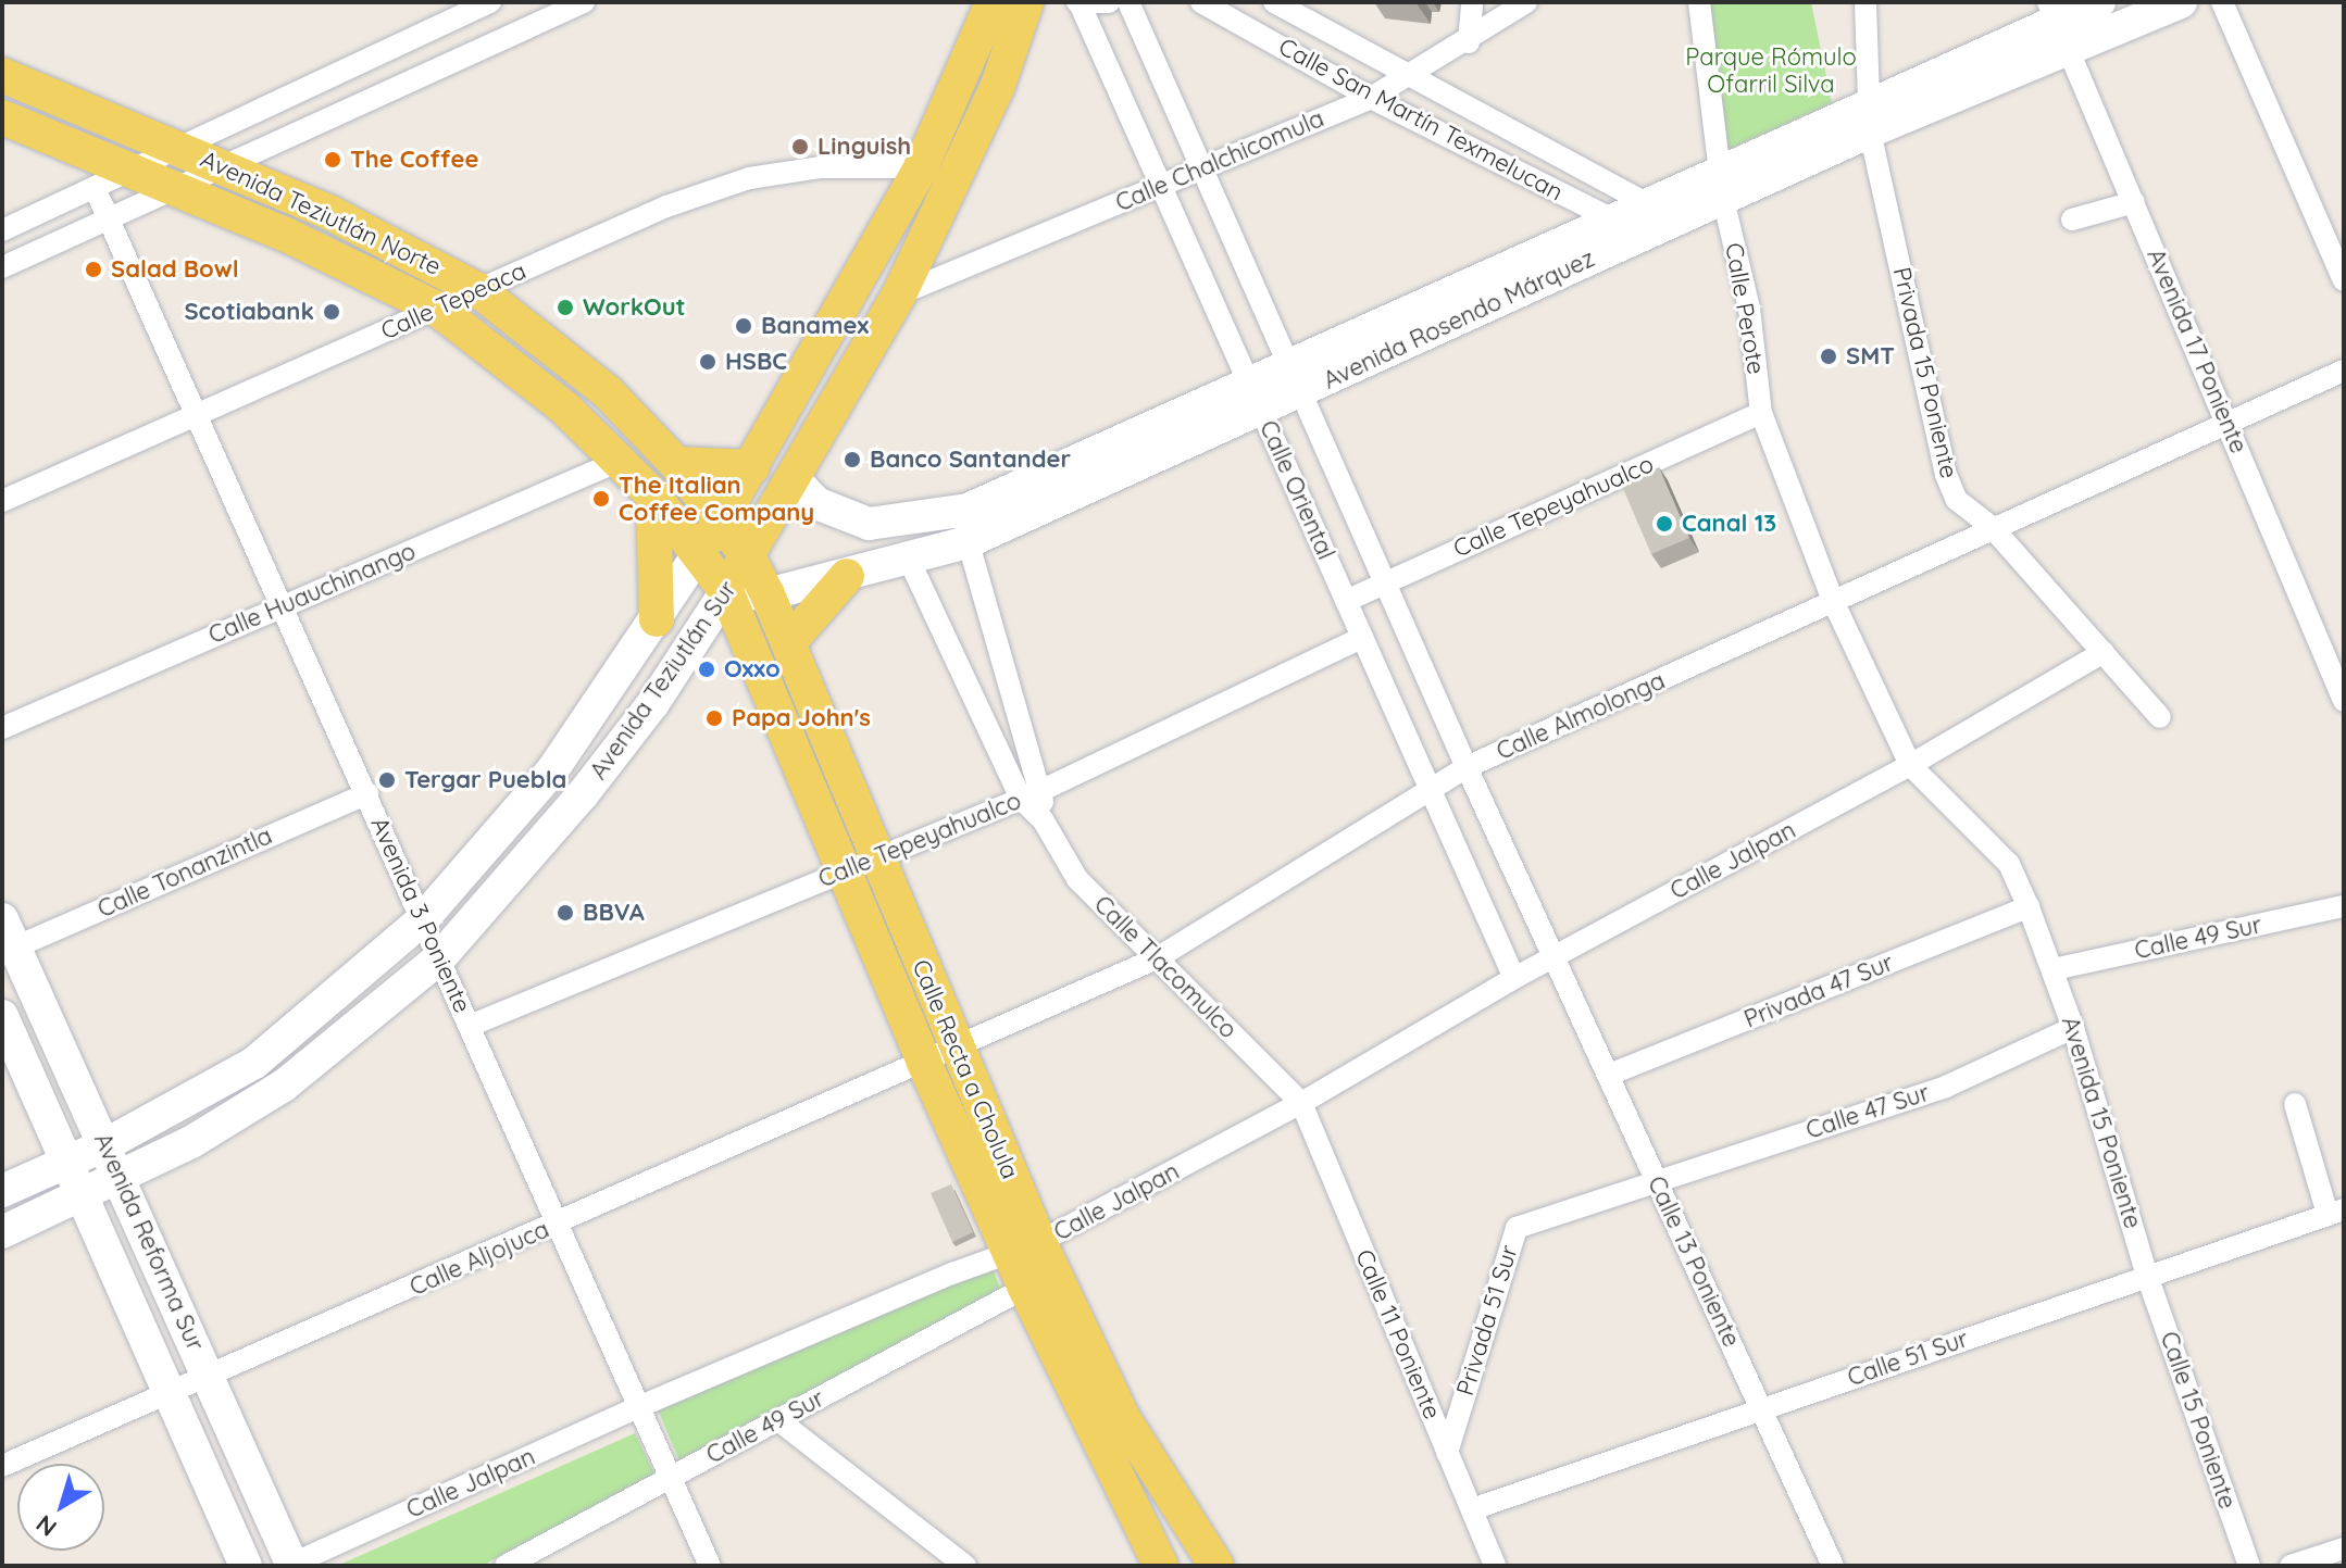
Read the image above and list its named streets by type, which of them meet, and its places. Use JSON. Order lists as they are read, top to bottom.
{
  "streets": {
    "main road": [
      "Avenida Teziutlán Norte",
      "Avenida Rosendo Márquez",
      "Avenida Teziutlán Sur",
      "Calle Recta a Cholula",
      "Avenida Reforma Sur"
    ],
    "street": [
      "Calle San Martín Texmelucan",
      "Calle Chalchicomula",
      "Calle Tepeaca",
      "Calle Perote",
      "Avenida 17 Poniente",
      "Privada 15 Poniente",
      "Calle Oriental",
      "Calle Tepeyahualco",
      "Calle Huauchinango",
      "Calle Almolonga",
      "Calle Jalpan",
      "Calle Tonanzintla",
      "Avenida 3 Poniente",
      "Calle 49 Sur",
      "Calle Tlacomulco",
      "Privada 47 Sur",
      "Calle 47 Sur",
      "Avenida 15 Poniente",
      "Calle Aljojuca",
      "Calle 13 Poniente",
      "Privada 51 Sur",
      "Calle 11 Poniente",
      "Calle 51 Sur",
      "Calle 15 Poniente"
    ]
  },
  "crossings": [
    ["Calle San Martín Texmelucan", "Calle Chalchicomula"],
    ["Calle San Martín Texmelucan", "Avenida Rosendo Márquez"],
    ["Calle Chalchicomula", "Calle Oriental"],
    ["Calle Chalchicomula", "Avenida Teziutlán Sur"],
    ["Avenida Teziutlán Norte", "Calle Tepeaca"],
    ["Avenida Teziutlán Norte", "Avenida Rosendo Márquez"],
    ["Avenida Teziutlán Norte", "Calle Huauchinango"],
    ["Avenida Teziutlán Norte", "Avenida Teziutlán Sur"],
    ["Avenida Teziutlán Norte", "Calle Recta a Cholula"],
    ["Calle Tepeaca", "Avenida Teziutlán Sur"],
    ["Calle Tepeaca", "Avenida 3 Poniente"],
    ["Calle Perote", "Avenida Rosendo Márquez"],
    ["Calle Perote", "Calle Tepeyahualco"],
    ["Calle Perote", "Calle Almolonga"],
    ["Calle Perote", "Calle Jalpan"],
    ["Calle Perote", "Avenida 15 Poniente"],
    ["Avenida Rosendo Márquez", "Avenida 17 Poniente"],
    ["Avenida Rosendo Márquez", "Privada 15 Poniente"],
    ["Avenida Rosendo Márquez", "Calle Oriental"],
    ["Avenida Rosendo Márquez", "Avenida Teziutlán Sur"],
    ["Avenida Rosendo Márquez", "Calle Tlacomulco"],
    ["Avenida Rosendo Márquez", "Calle Recta a Cholula"],
    ["Avenida 17 Poniente", "Calle Almolonga"],
    ["Privada 15 Poniente", "Calle Almolonga"],
    ["Privada 15 Poniente", "Calle Jalpan"],
    ["Calle Oriental", "Calle Tepeyahualco"],
    ["Calle Oriental", "Calle Almolonga"],
    ["Calle Oriental", "Calle Jalpan"],
    ["Calle Oriental", "Calle 13 Poniente"],
    ["Calle Tepeyahualco", "Avenida 3 Poniente"],
    ["Calle Tepeyahualco", "Calle Tlacomulco"],
    ["Calle Tepeyahualco", "Calle Recta a Cholula"],
    ["Calle Huauchinango", "Avenida 3 Poniente"],
    ["Avenida Teziutlán Sur", "Avenida 3 Poniente"],
    ["Avenida Teziutlán Sur", "Calle Recta a Cholula"],
    ["Avenida Teziutlán Sur", "Avenida Reforma Sur"],
    ["Calle Almolonga", "Calle Tlacomulco"],
    ["Calle Almolonga", "Calle Recta a Cholula"],
    ["Calle Almolonga", "Calle Aljojuca"],
    ["Calle Jalpan", "Avenida 3 Poniente"],
    ["Calle Jalpan", "Calle Tlacomulco"],
    ["Calle Jalpan", "Calle Recta a Cholula"],
    ["Calle Jalpan", "Avenida 15 Poniente"],
    ["Calle Jalpan", "Avenida Reforma Sur"],
    ["Calle Jalpan", "Calle 13 Poniente"],
    ["Calle Jalpan", "Calle 11 Poniente"],
    ["Calle Tonanzintla", "Avenida 3 Poniente"],
    ["Calle Tonanzintla", "Avenida Reforma Sur"],
    ["Avenida 3 Poniente", "Calle 49 Sur"],
    ["Avenida 3 Poniente", "Calle Aljojuca"],
    ["Calle 49 Sur", "Calle Recta a Cholula"],
    ["Calle 49 Sur", "Avenida 15 Poniente"],
    ["Calle Tlacomulco", "Calle 11 Poniente"],
    ["Privada 47 Sur", "Avenida 15 Poniente"],
    ["Privada 47 Sur", "Calle 13 Poniente"],
    ["Calle Recta a Cholula", "Calle Aljojuca"],
    ["Calle 47 Sur", "Avenida 15 Poniente"],
    ["Calle 47 Sur", "Calle 13 Poniente"],
    ["Calle 47 Sur", "Privada 51 Sur"],
    ["Avenida 15 Poniente", "Calle 51 Sur"],
    ["Avenida 15 Poniente", "Calle 15 Poniente"],
    ["Avenida Reforma Sur", "Calle Aljojuca"],
    ["Calle 13 Poniente", "Privada 51 Sur"],
    ["Calle 13 Poniente", "Calle 51 Sur"],
    ["Privada 51 Sur", "Calle 11 Poniente"],
    ["Calle 11 Poniente", "Calle 51 Sur"],
    ["Calle 51 Sur", "Calle 15 Poniente"]
  ],
  "parks": ["Parque Rómulo Ofarril Silva"],
  "places": [
    "Linguish",
    "The Coffee",
    "Salad Bowl",
    "WorkOut",
    "Scotiabank",
    "Banamex",
    "SMT",
    "HSBC",
    "Banco Santander",
    "The Italian Coffee Company",
    "Canal 13",
    "Oxxo",
    "Papa John's",
    "Tergar Puebla",
    "BBVA"
  ],
  "north": "bottom left"
}
